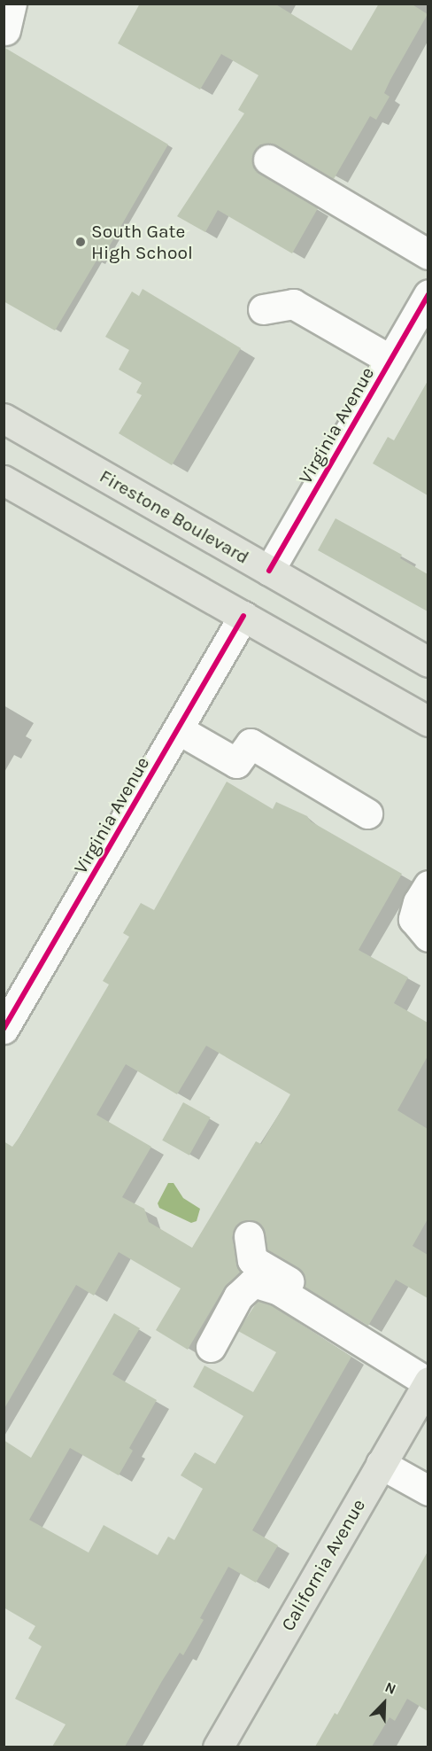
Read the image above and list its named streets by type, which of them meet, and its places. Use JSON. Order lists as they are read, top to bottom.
{
  "streets": {
    "main road": ["Firestone Boulevard", "California Avenue"],
    "street": ["Virginia Avenue"]
  },
  "crossings": [
    ["Virginia Avenue", "Firestone Boulevard"]
  ],
  "places": ["South Gate High School"],
  "north": "top right"
}
